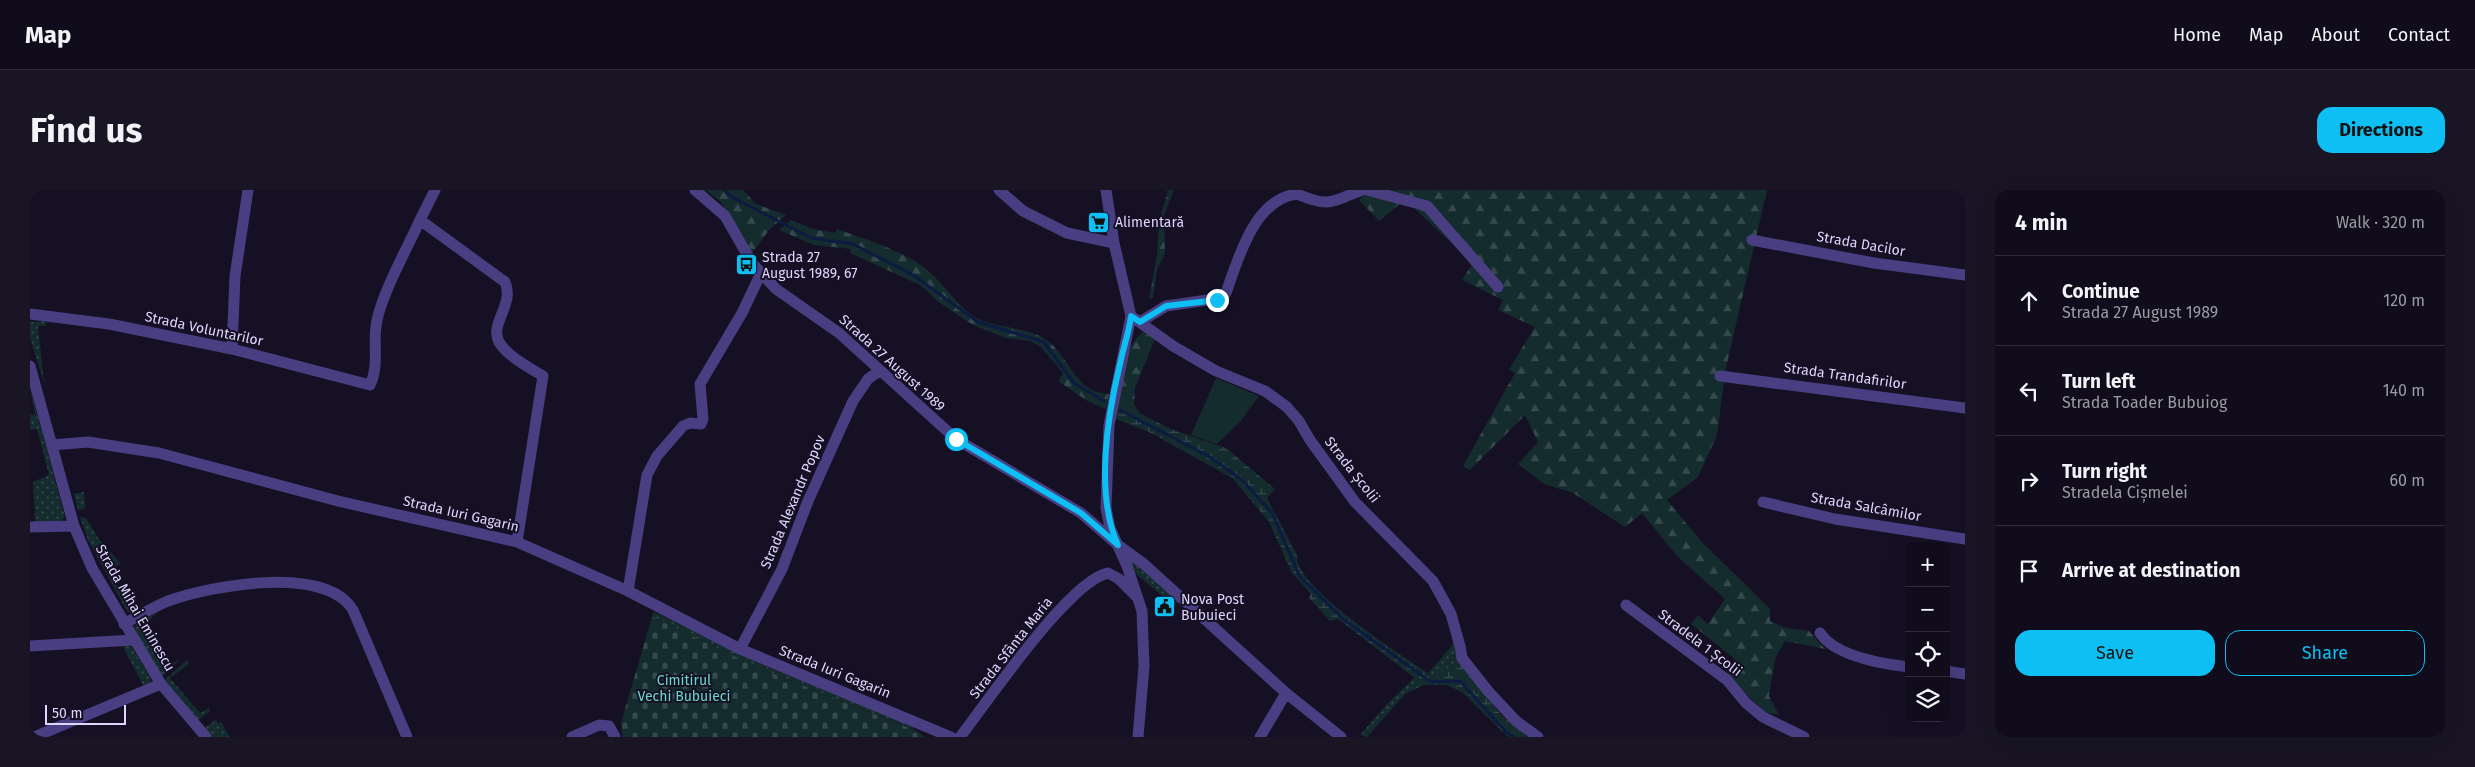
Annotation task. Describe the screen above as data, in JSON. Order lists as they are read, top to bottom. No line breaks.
{"streets":{"street":["Strada Dacilor","Strada Voluntarilor","Strada 27 August 1989","Strada Trandafirilor","Strada Școlii","Strada Alexandr Popov","Strada Salcâmilor","Strada Iuri Gagarin","Strada Mihai Eminescu","Stradela 1 Școlii","Strada Sfânta Maria"]},"crossings":[["Strada 27 August 1989","Strada Alexandr Popov"],["Strada Alexandr Popov","Strada Iuri Gagarin"],["Strada Iuri Gagarin","Strada Mihai Eminescu"]],"parks":["Cimitirul Vechi Bubuieci"],"places":{"supermarket":["Alimentară"],"bus stop":["Strada 27 August 1989, 67"],"public building":["Nova Post Bubuieci"]},"scale_bar":"50 m","page":{"header":"Map","nav":["Home","Map","About","Contact"],"buttons":["Directions",["Save","Share"]],"title":"Find us","heading":["4 min","Walk · 320 m"],"list":[["Continue","Strada 27 August 1989","120 m"],["Turn left","Strada Toader Bubuiog","140 m"],["Turn right","Stradela Cișmelei","60 m"],"Arrive at destination"],"map_buttons":["+","−"],"scale":"50 m"}}
